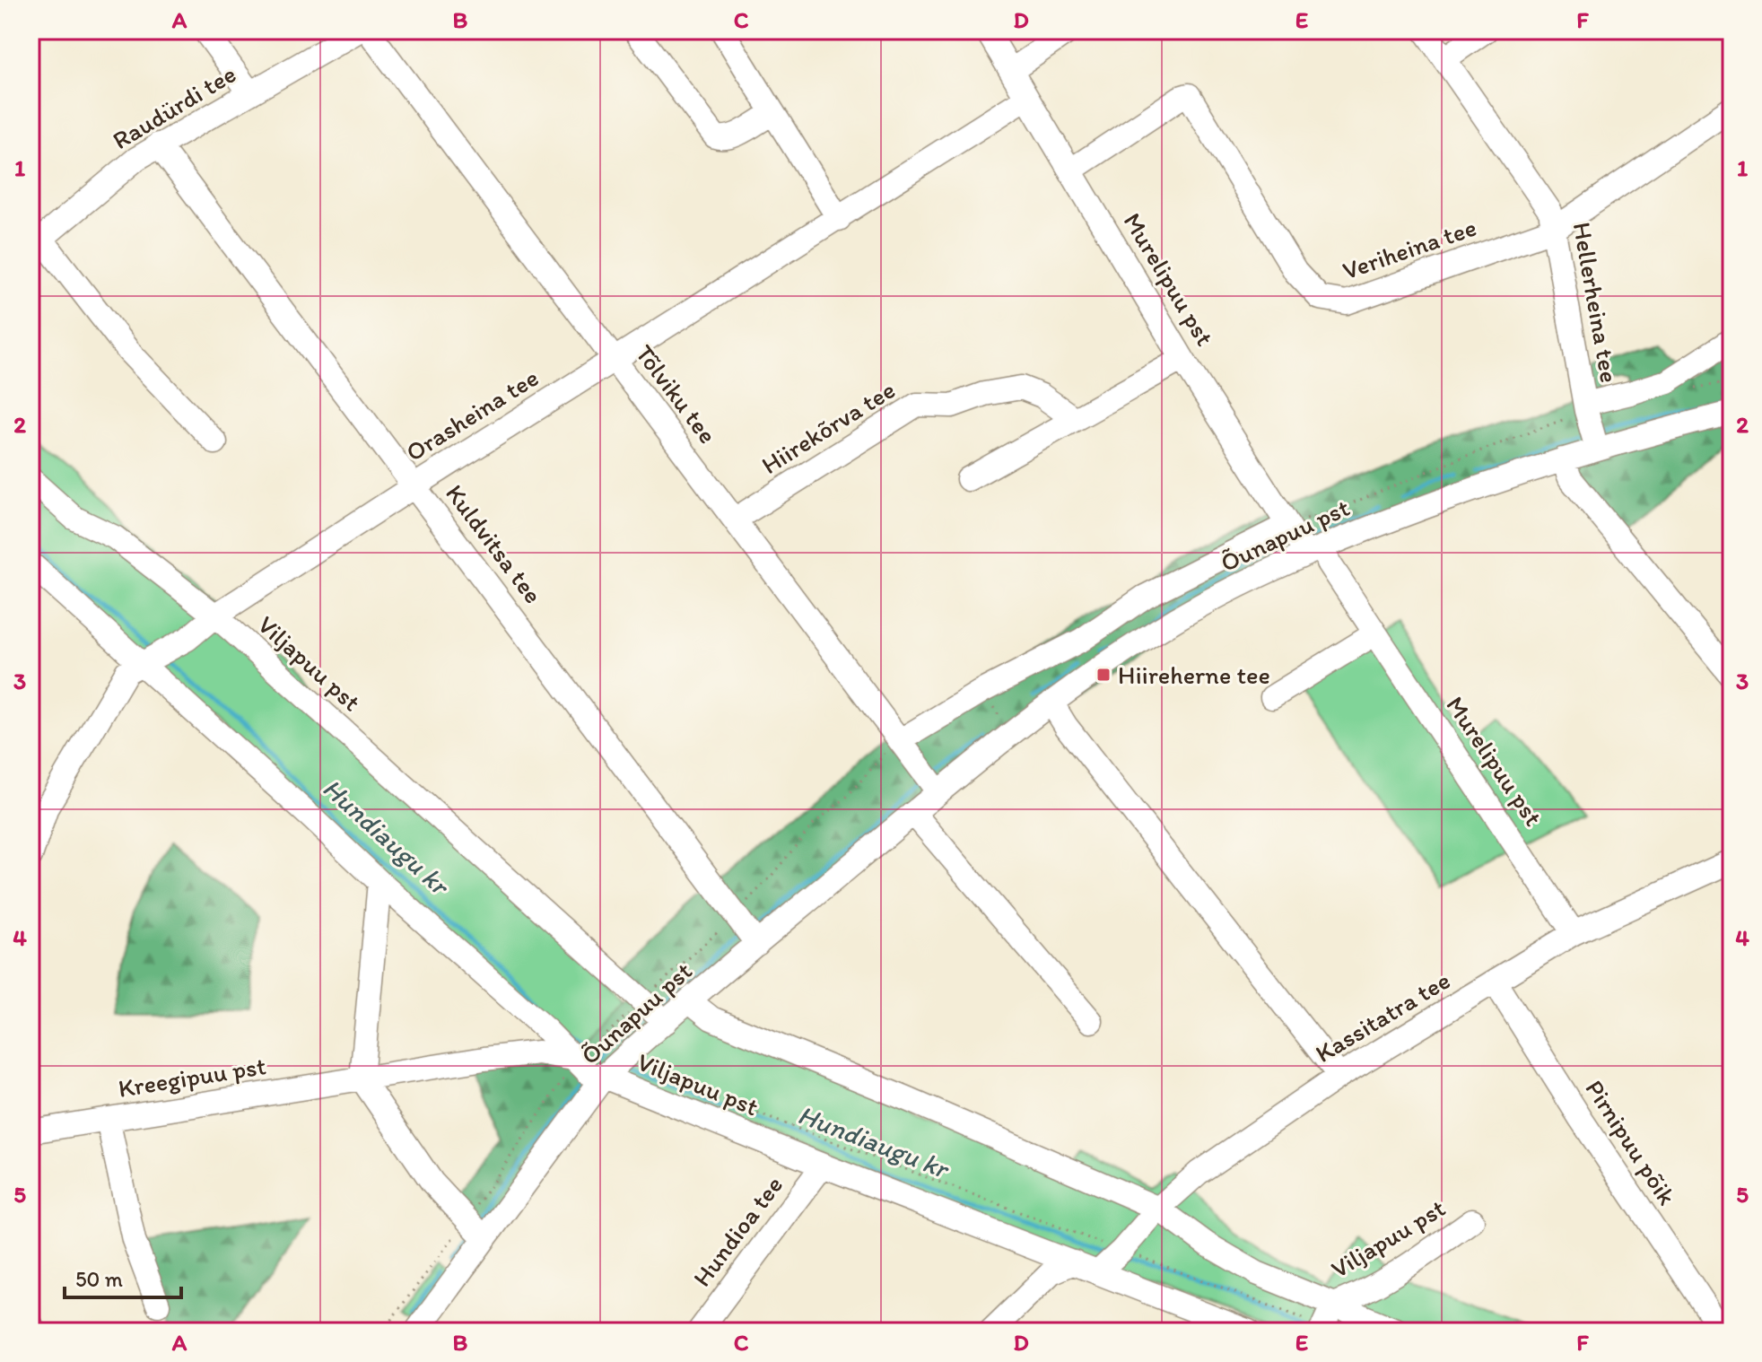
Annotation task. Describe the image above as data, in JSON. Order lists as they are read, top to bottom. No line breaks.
{"streets":{"street":["Raudürdi tee","Veriheina tee","Murelipuu pst","Hellerheina tee","Tõlviku tee","Orasheina tee","Hiirekõrva tee","Õunapuu pst","Kuldvitsa tee","Viljapuu pst","Kassitatra tee","Kreegipuu pst","Pirnipuu põik","Hundioa tee"]},"crossings":[["Raudürdi tee","Kuldvitsa tee"],["Veriheina tee","Murelipuu pst"],["Veriheina tee","Hellerheina tee"],["Murelipuu pst","Orasheina tee"],["Murelipuu pst","Õunapuu pst"],["Murelipuu pst","Kassitatra tee"],["Hellerheina tee","Õunapuu pst"],["Tõlviku tee","Orasheina tee"],["Tõlviku tee","Hiirekõrva tee"],["Tõlviku tee","Õunapuu pst"],["Orasheina tee","Kuldvitsa tee"],["Orasheina tee","Viljapuu pst"],["Õunapuu pst","Kuldvitsa tee"],["Õunapuu pst","Viljapuu pst"],["Viljapuu pst","Kassitatra tee"],["Viljapuu pst","Kreegipuu pst"],["Viljapuu pst","Hundioa tee"],["Kassitatra tee","Pirnipuu põik"]],"water":["Hundiaugu kr"],"places":{"transit":["Hiireherne tee"]},"scale_bar":"50 m","grid":{"columns":["A","B","C","D","E","F"],"rows":["1","2","3","4","5"]}}
